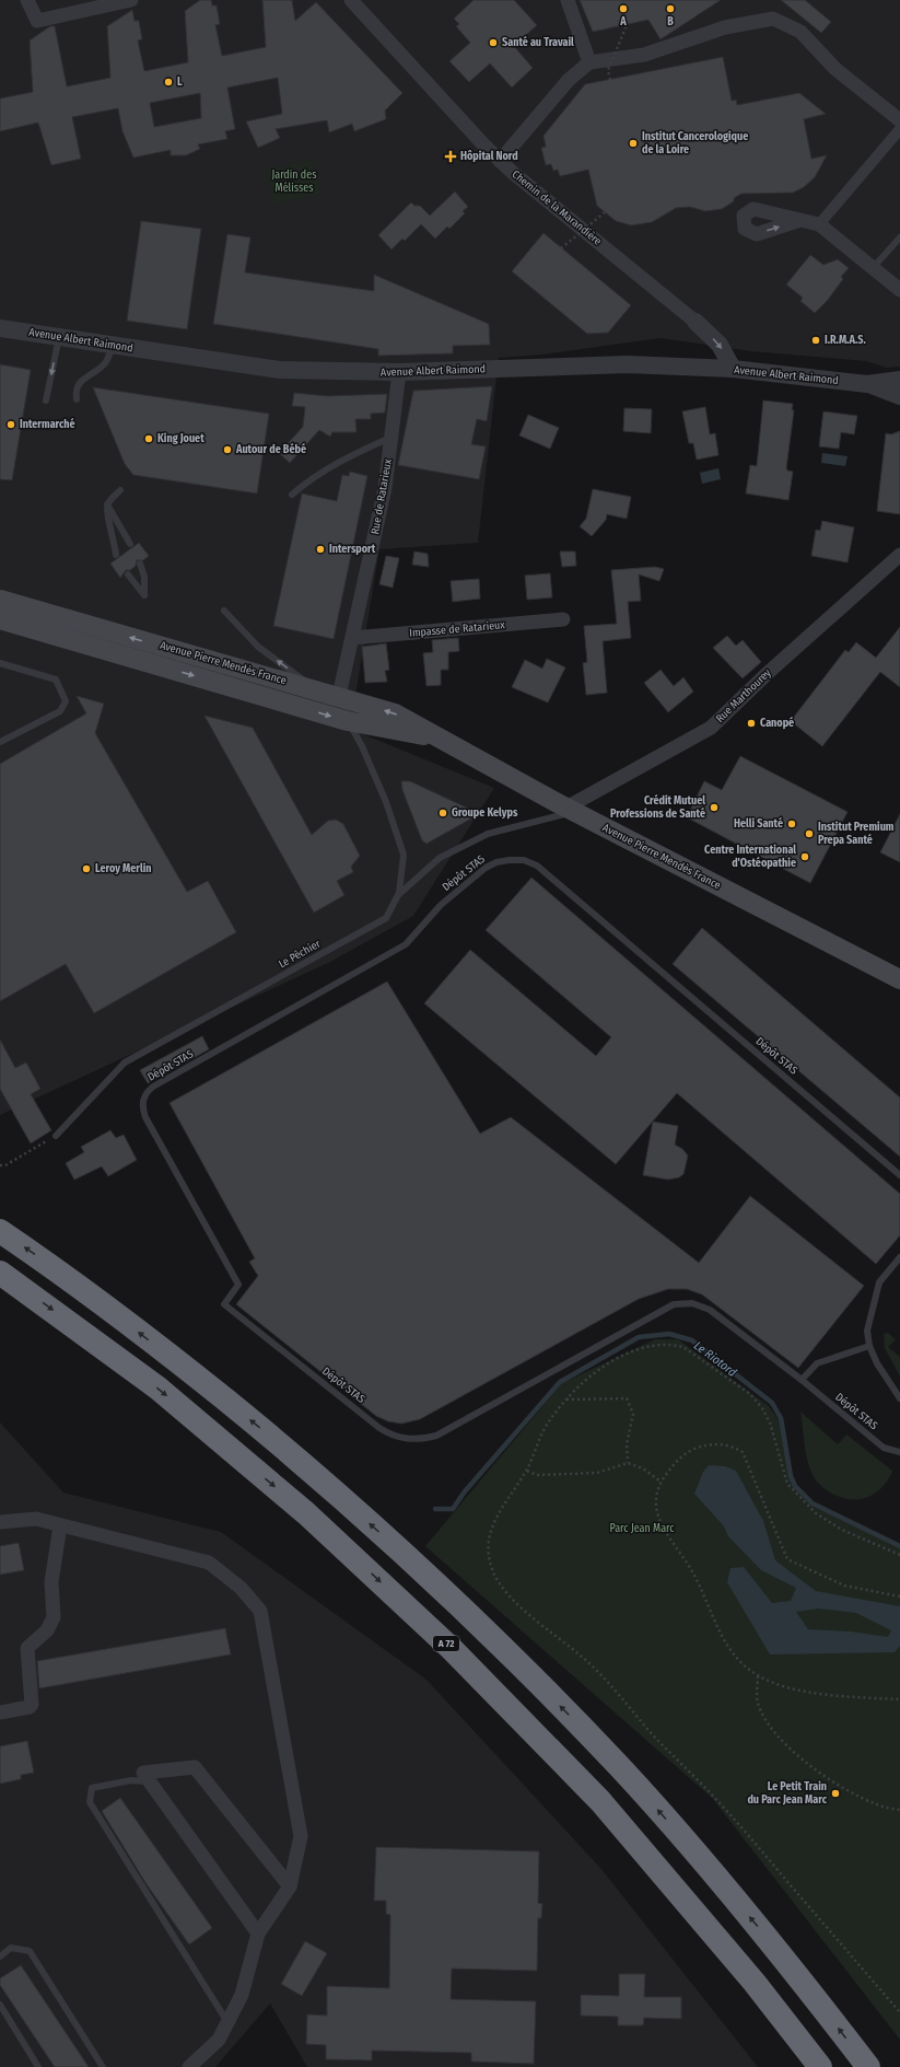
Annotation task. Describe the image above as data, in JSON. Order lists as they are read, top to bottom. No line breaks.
{"streets":{"highway":["A 72"],"main road":["Avenue Pierre Mendès France"],"street":["Chemin de la Marandière","Avenue Albert Raimond","Rue de Ratarieux","Impasse de Ratarieux","Rue Marthourey"],"lane":["Dépôt STAS","Le Pêchier"]},"crossings":[["Chemin de la Marandière","Avenue Albert Raimond"],["Avenue Albert Raimond","Rue de Ratarieux"],["Rue de Ratarieux","Impasse de Ratarieux"],["Rue de Ratarieux","Avenue Pierre Mendès France"],["Avenue Pierre Mendès France","Rue Marthourey"],["Avenue Pierre Mendès France","Le Pêchier"]],"water":["Le Riotord"],"parks":["Jardin des Mélisses","Parc Jean Marc"],"places":{"other":["A","B","Santé au Travail","L","Institut Cancerologique de la Loire","I.R.M.A.S.","Intermarché","King Jouet","Autour de Bébé","Intersport","Canopé","Crédit Mutuel Professions de Santé","Groupe Kelyps","Helli Santé","Institut Premium Prepa Santé","Centre International d'Ostéopathie","Leroy Merlin","Le Petit Train du Parc Jean Marc"],"health":["Hôpital Nord"]}}
